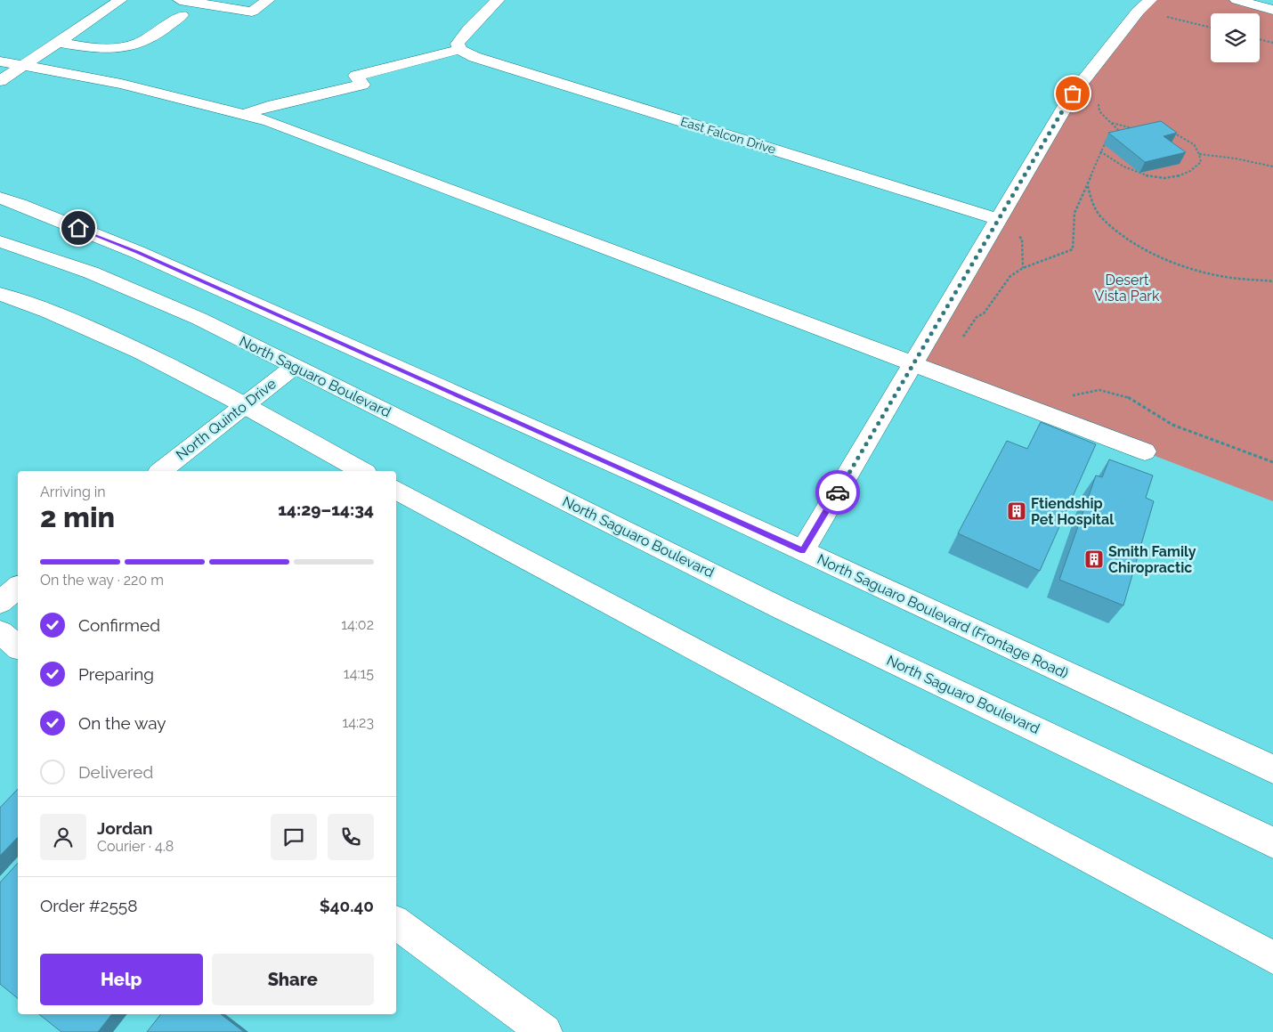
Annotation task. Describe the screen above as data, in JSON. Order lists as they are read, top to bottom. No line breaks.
{"streets":{"street":["East Falcon Drive","North Saguaro Boulevard","North Quinto Drive","North Saguaro Boulevard (Frontage Road)"]},"crossings":[["North Saguaro Boulevard","North Quinto Drive"]],"parks":["Desert Vista Park"],"places":{"building":["Ftiendship Pet Hospital","Smith Family Chiropractic"]},"page":{"heading":["2 min","Arriving in","14:29–14:34"],"panel":["Jordan","Courier · 4.8","Order #2558","$40.40"],"bar":"On the way · 220 m","list":[["Confirmed","14:02"],["Preparing","14:15"],["On the way","14:23"],"Delivered"],"buttons":["Help","Share"]}}
